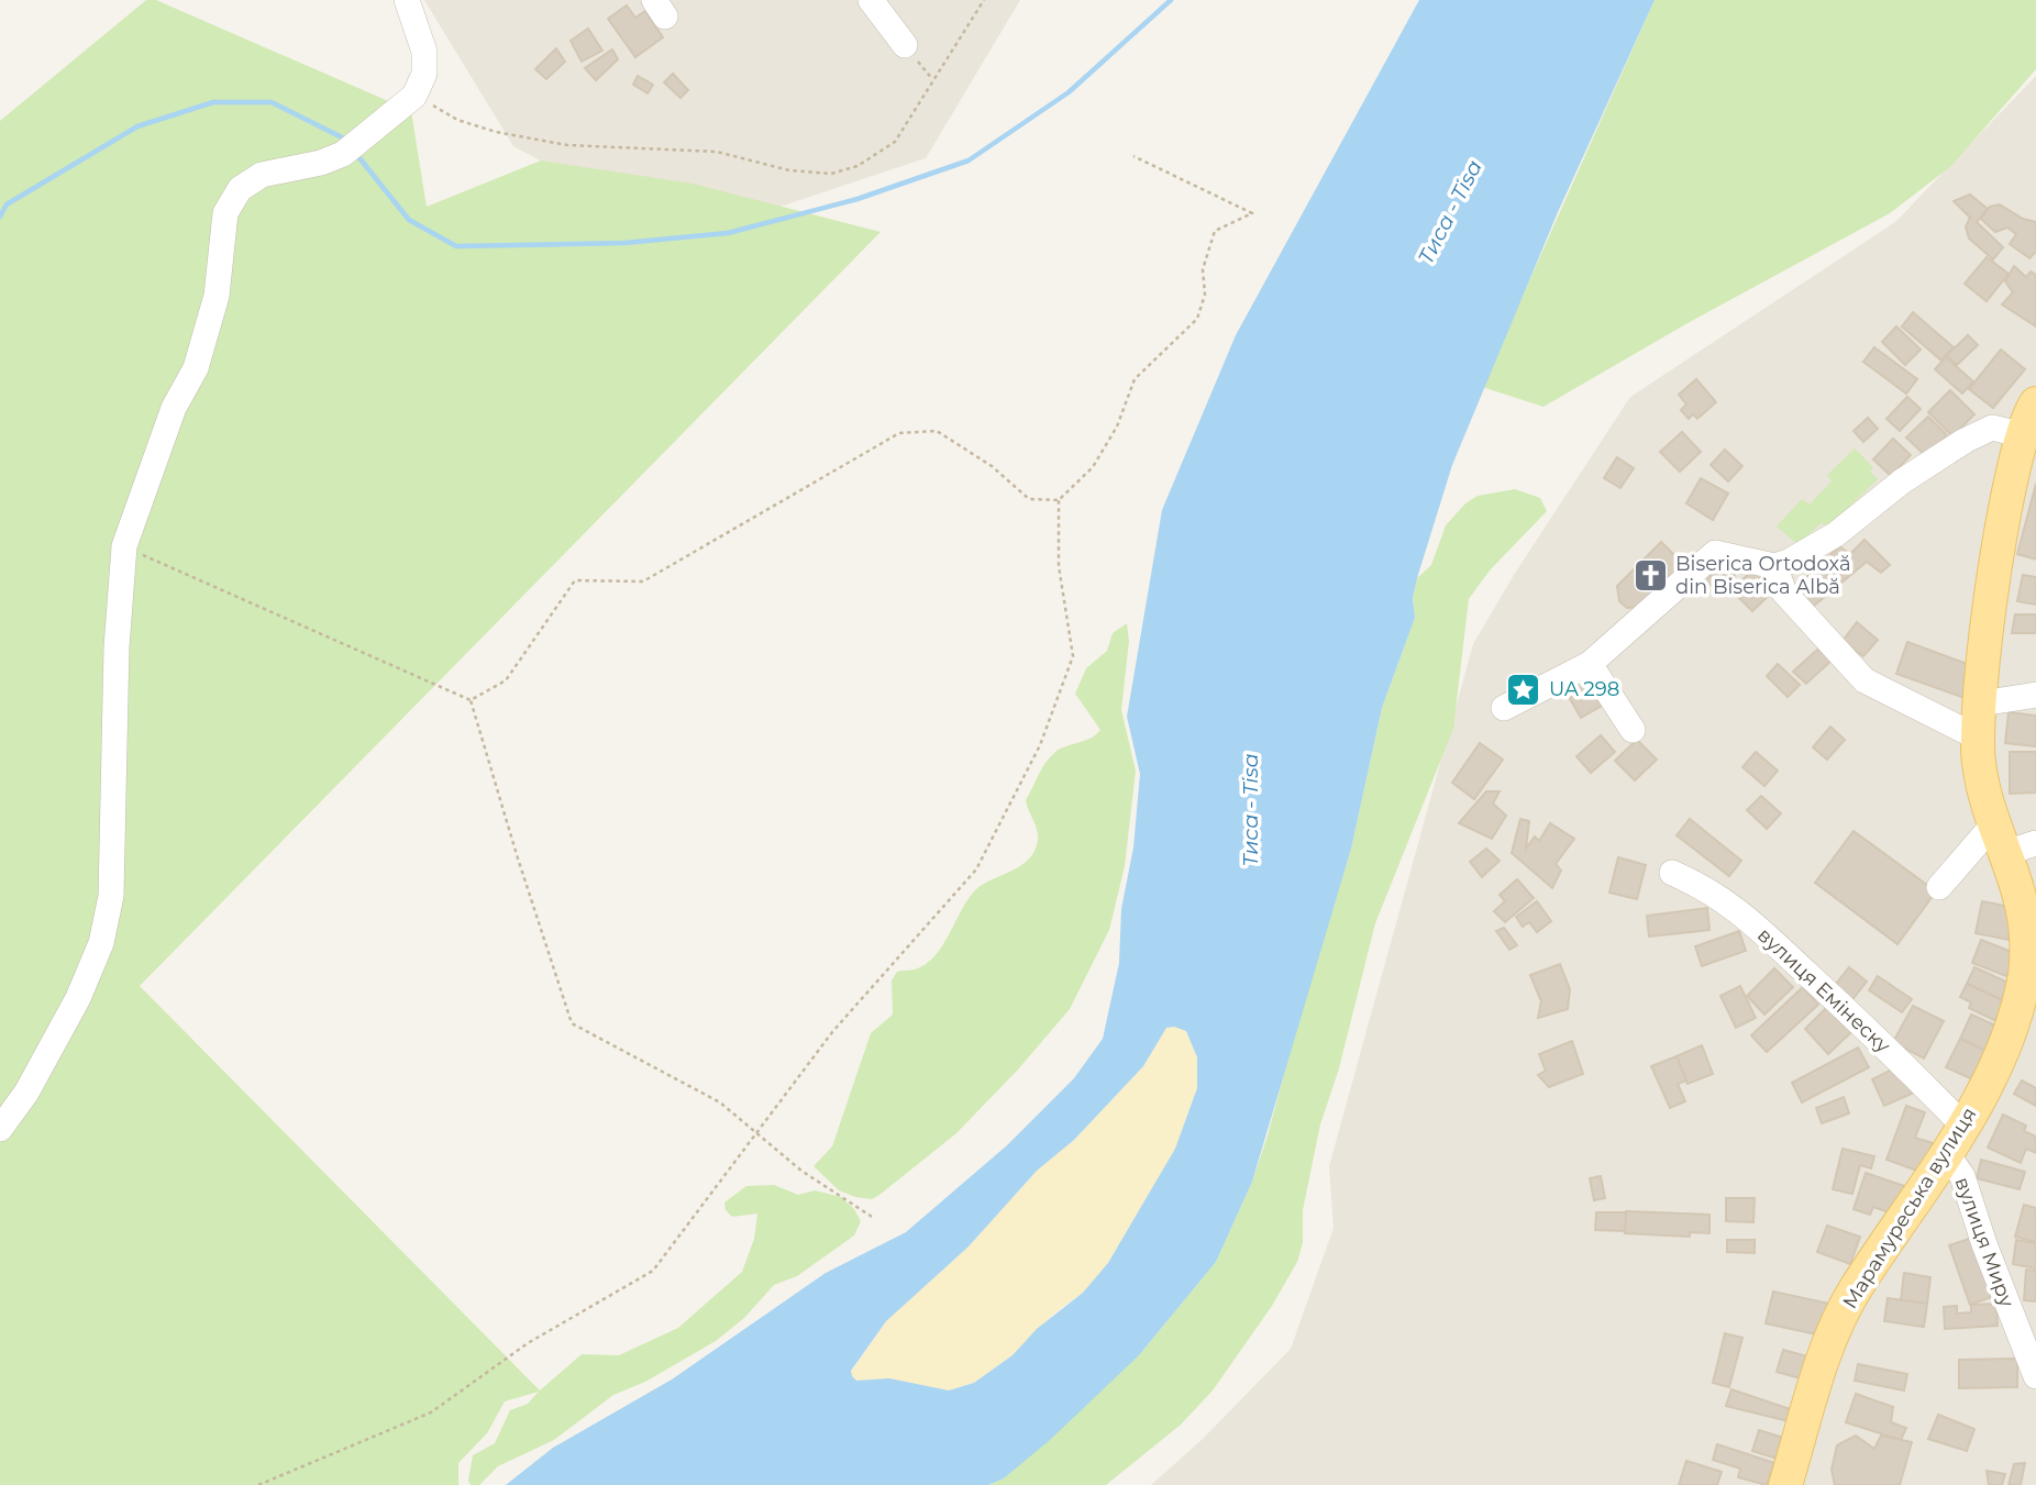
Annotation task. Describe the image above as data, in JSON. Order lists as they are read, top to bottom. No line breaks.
{"streets":{"main road":["Марамуреська вулиця"],"street":["вулиця Емінеску","вулиця Миру"]},"crossings":[["вулиця Емінеску","Марамуреська вулиця"],["Марамуреська вулиця","вулиця Миру"]],"water":["Тиса - Tisa"],"places":{"church":["Biserica Ortodoxă din Biserica Albă"],"place":["UA 298"]}}
